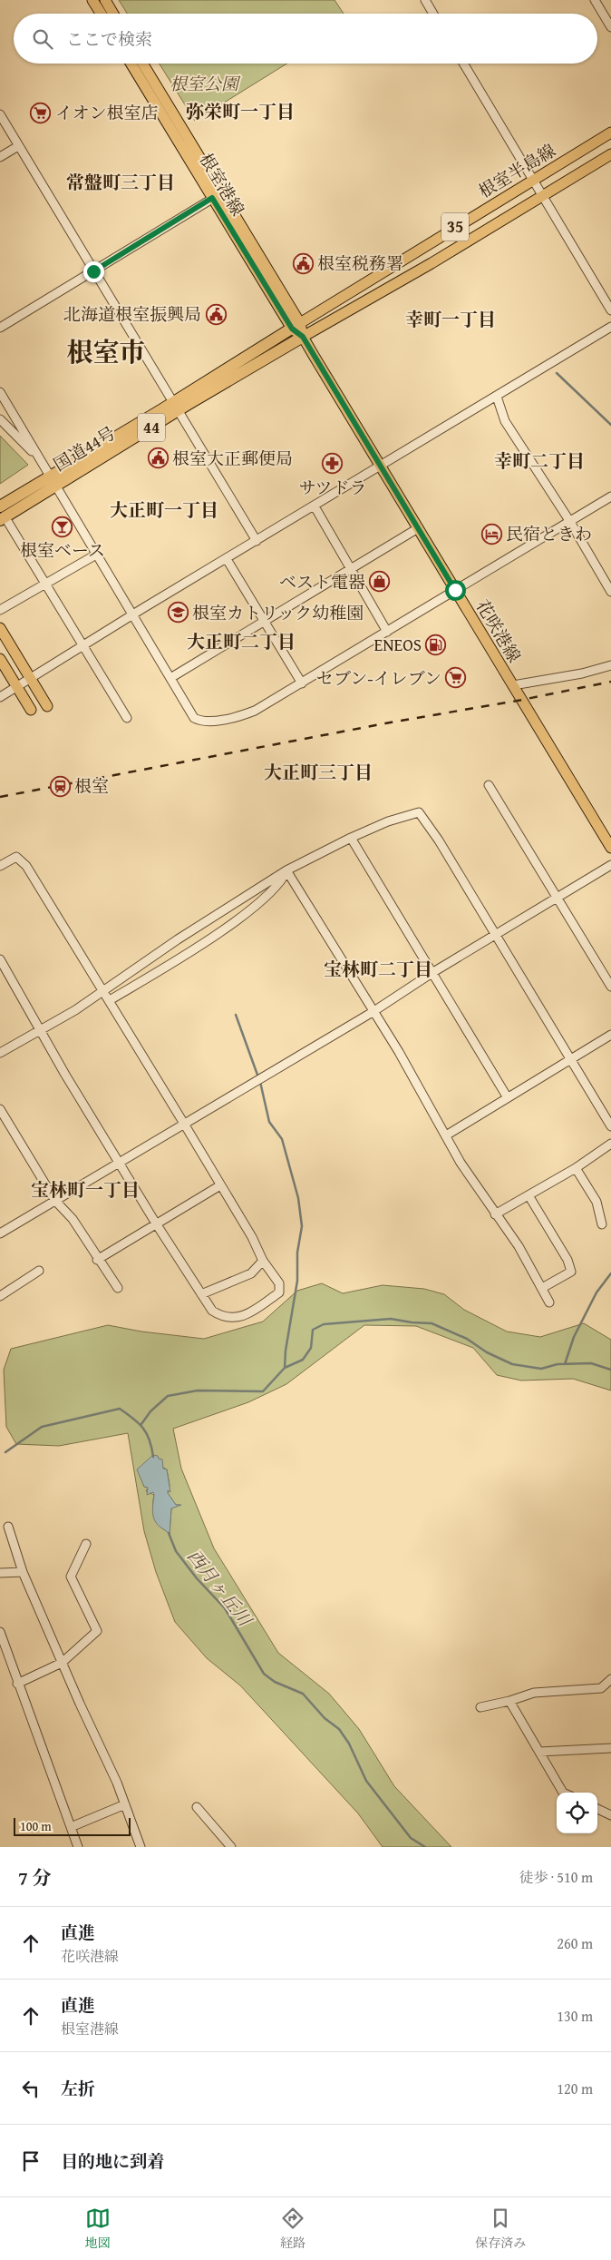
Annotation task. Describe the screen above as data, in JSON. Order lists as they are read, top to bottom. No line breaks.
{"streets":{"highway":["44","国道44号"],"main road":["根室半島線","根室港線","35","花咲港線"]},"crossings":[["根室半島線","根室港線"],["根室半島線","国道44号"],["根室半島線","花咲港線"],["根室港線","国道44号"],["根室港線","花咲港線"],["国道44号","花咲港線"]],"districts":["弥栄町一丁目","常盤町三丁目","幸町一丁目","根室市","幸町二丁目","大正町一丁目","大正町二丁目","大正町三丁目","宝林町二丁目","宝林町一丁目"],"water":["西月ヶ丘川"],"parks":["根室公園"],"places":{"supermarket":["イオン根室店","セブン-イレブン"],"public building":["根室税務署","北海道根室振興局","根室大正郵便局"],"pharmacy":["サツドラ"],"bar":["根室ベース"],"hotel":["民宿ときわ"],"shop":["ベスト電器"],"school or university":["根室カトリック幼稚園"],"fuel station":["ENEOS"],"station":["根室"]},"scale_bar":"100 m","page":{"search":"ここで検索","scale":"100 m","heading":["7 分","徒歩 · 510 m"],"list":[["直進","花咲港線","260 m"],["直進","根室港線","130 m"],["左折","120 m"],"目的地に到着"],"nav":["地図","経路","保存済み"]}}
